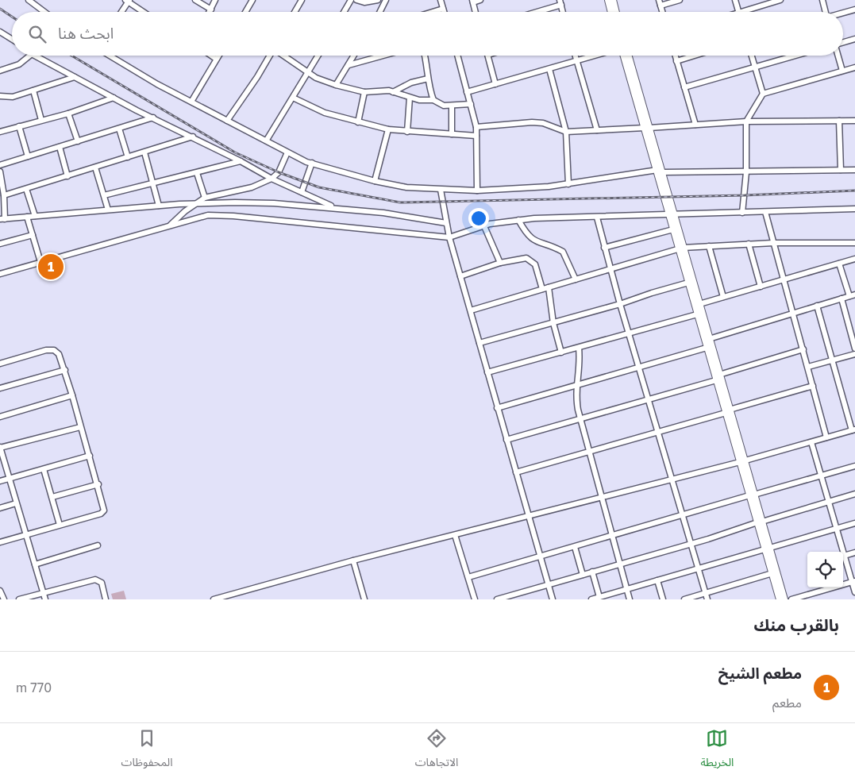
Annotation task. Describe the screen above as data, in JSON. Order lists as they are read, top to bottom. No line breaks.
{"page":{"search":"ابحث هنا","pins":"1","heading":"بالقرب منك","list":[{"mark":"1","name":"مطعم الشيخ","note":"مطعم","value":"770 m"}],"nav":["الخريطة","الاتجاهات","المحفوظات"]}}
